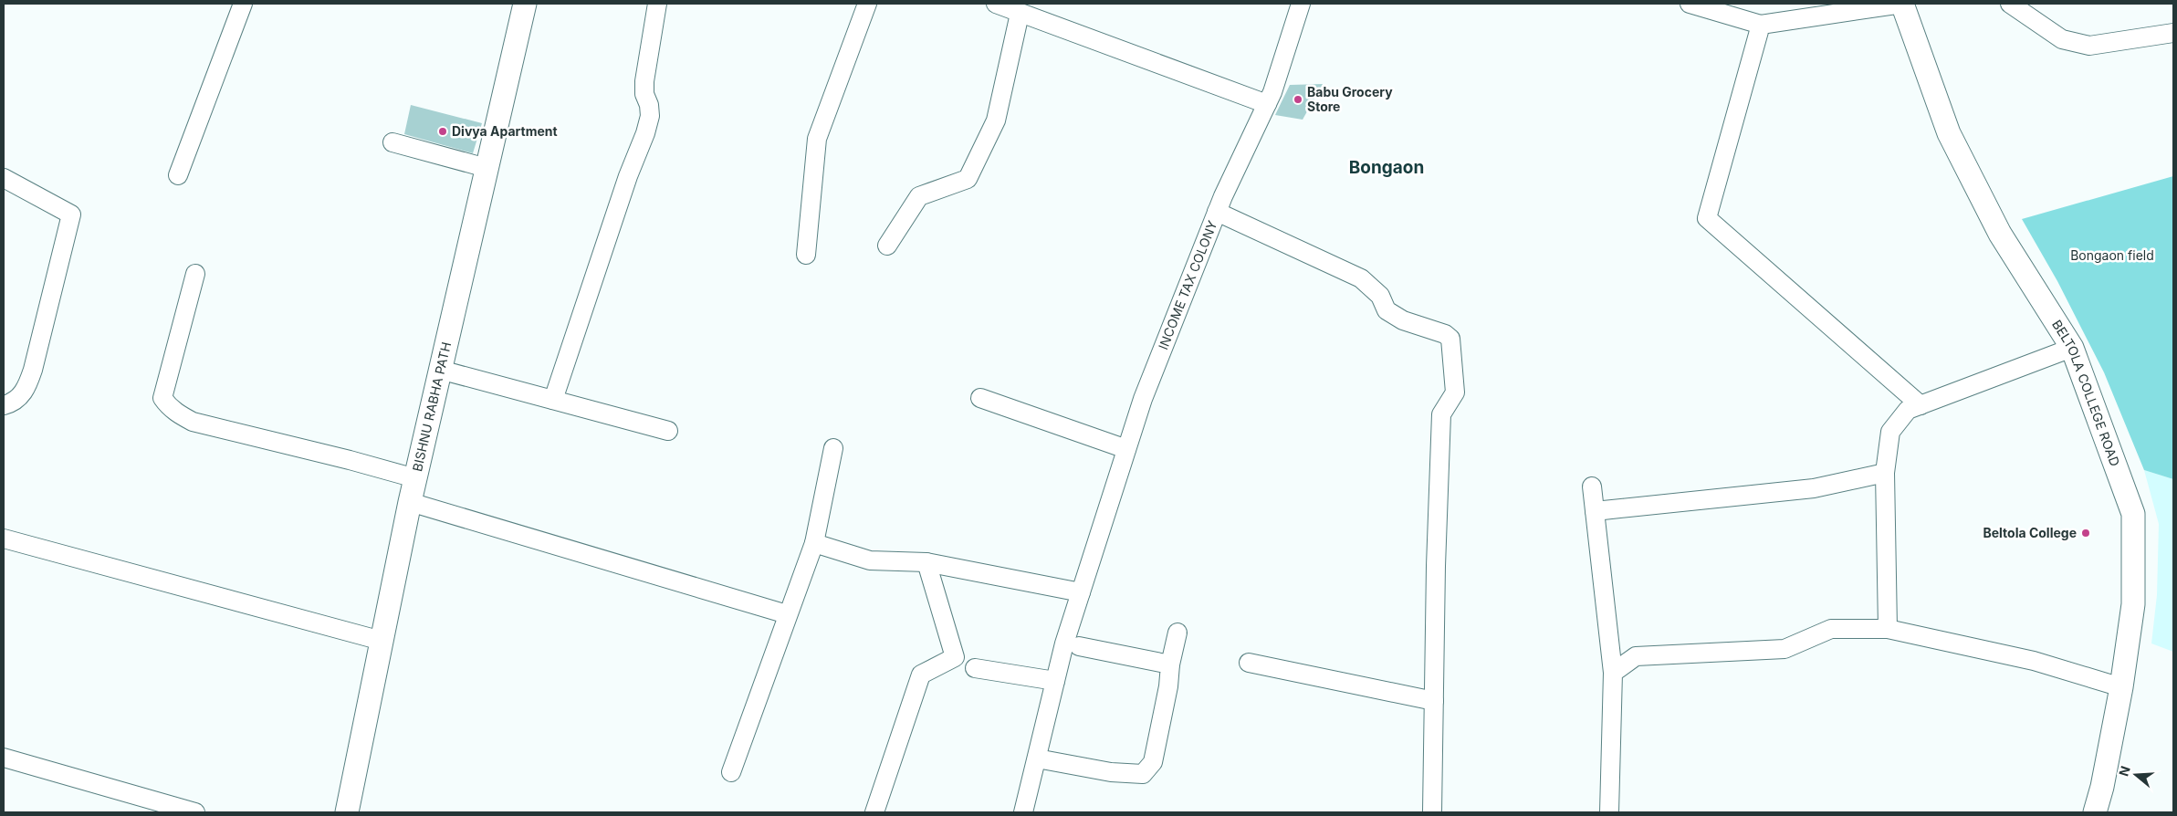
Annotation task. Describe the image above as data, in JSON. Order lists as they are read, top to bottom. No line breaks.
{"streets":{"street":["INCOME TAX COLONY","BELTOLA COLLEGE ROAD","BISHNU RABHA PATH"]},"districts":["Bongaon"],"parks":["Bongaon field"],"places":["Babu Grocery Store","Divya Apartment","Beltola College"],"north":"left"}
